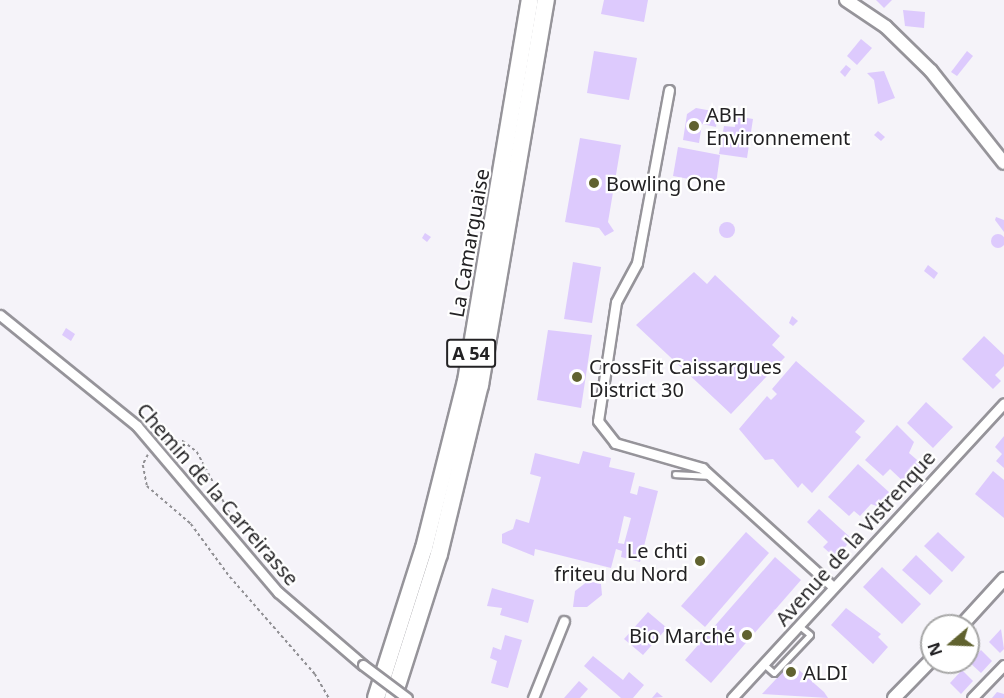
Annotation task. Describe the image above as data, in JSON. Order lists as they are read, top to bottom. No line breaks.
{"streets":{"highway":["La Camarguaise","A 54"],"street":["Chemin de la Carreirasse","Avenue de la Vistrenque"]},"places":["ABH Environnement","Bowling One","CrossFit Caissargues District 30","Le chti friteu du Nord","Bio Marché","ALDI"],"north":"left"}
